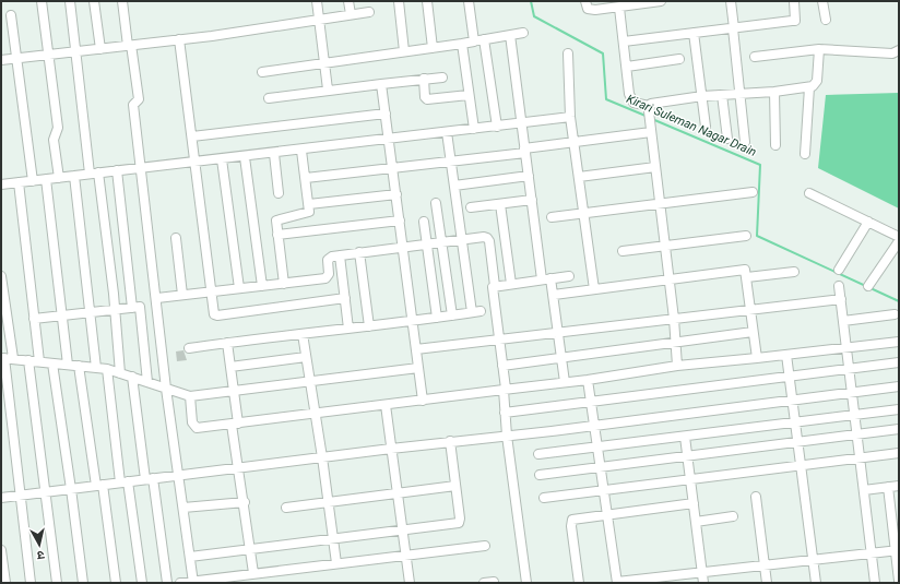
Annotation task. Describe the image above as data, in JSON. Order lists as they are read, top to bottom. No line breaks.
{"water":["Kirari Suleman Nagar Drain"],"north":"bottom"}
